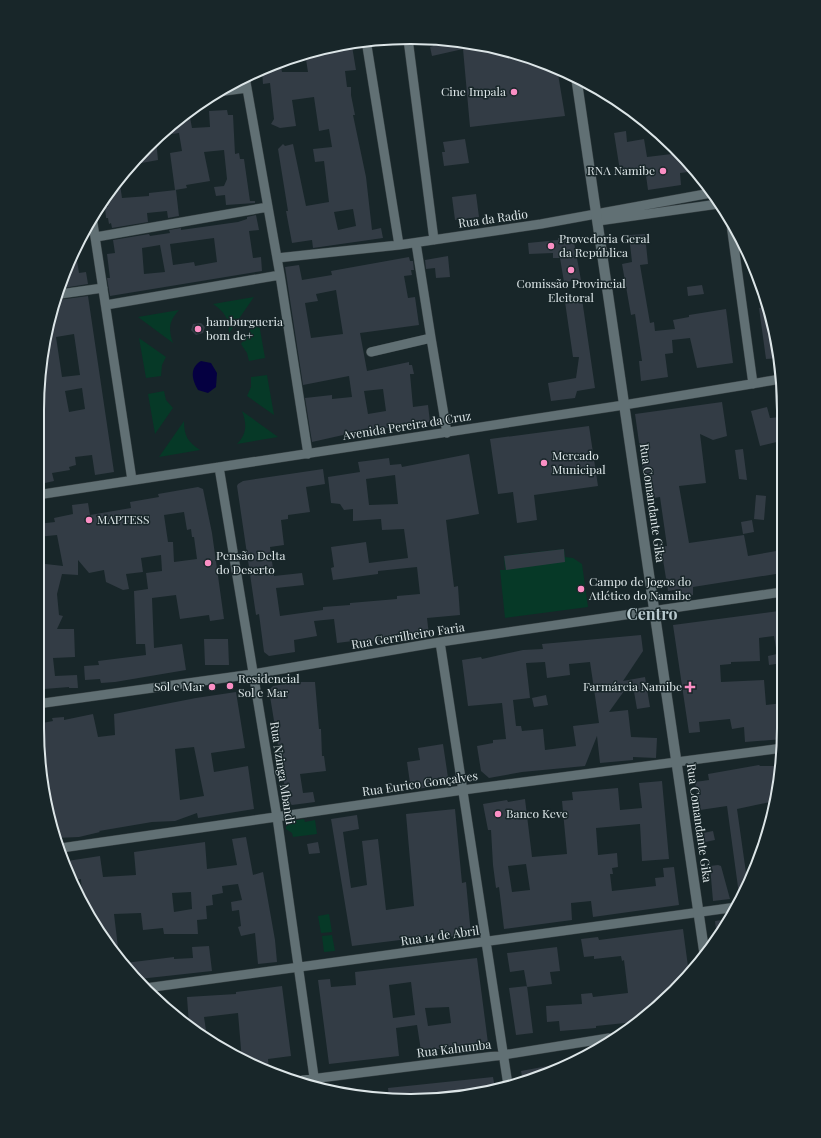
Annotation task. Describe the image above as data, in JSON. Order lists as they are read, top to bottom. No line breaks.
{"streets":{"street":["Rua da Radio","Avenida Pereira da Cruz","Rua Comandante Gika","Rua Gerrilheiro Faria","Rua Nzinga Mbandi","Rua Eurico Gonçalves","Rua 14 de Abril","Rua Kahumba"]},"crossings":[["Rua da Radio","Rua Comandante Gika"],["Avenida Pereira da Cruz","Rua Comandante Gika"],["Avenida Pereira da Cruz","Rua Nzinga Mbandi"],["Rua Comandante Gika","Rua Gerrilheiro Faria"],["Rua Comandante Gika","Rua Eurico Gonçalves"],["Rua Comandante Gika","Rua 14 de Abril"],["Rua Gerrilheiro Faria","Rua Nzinga Mbandi"],["Rua Nzinga Mbandi","Rua Eurico Gonçalves"],["Rua Nzinga Mbandi","Rua 14 de Abril"],["Rua Nzinga Mbandi","Rua Kahumba"]],"districts":["Centro"],"places":{"other":["Cine Impala","RNA Namibe","Provedoria Geral da República","Comissão Provincial Eleitoral","hamburgueria bom de+","Mercado Municipal","MAPTESS","Pensão Delta do Deserto","Campo de Jogos do Atlético do Namibe","Residencial Sol e Mar","Sol e Mar","Banco Keve"],"health":["Farmárcia Namibe"]}}
